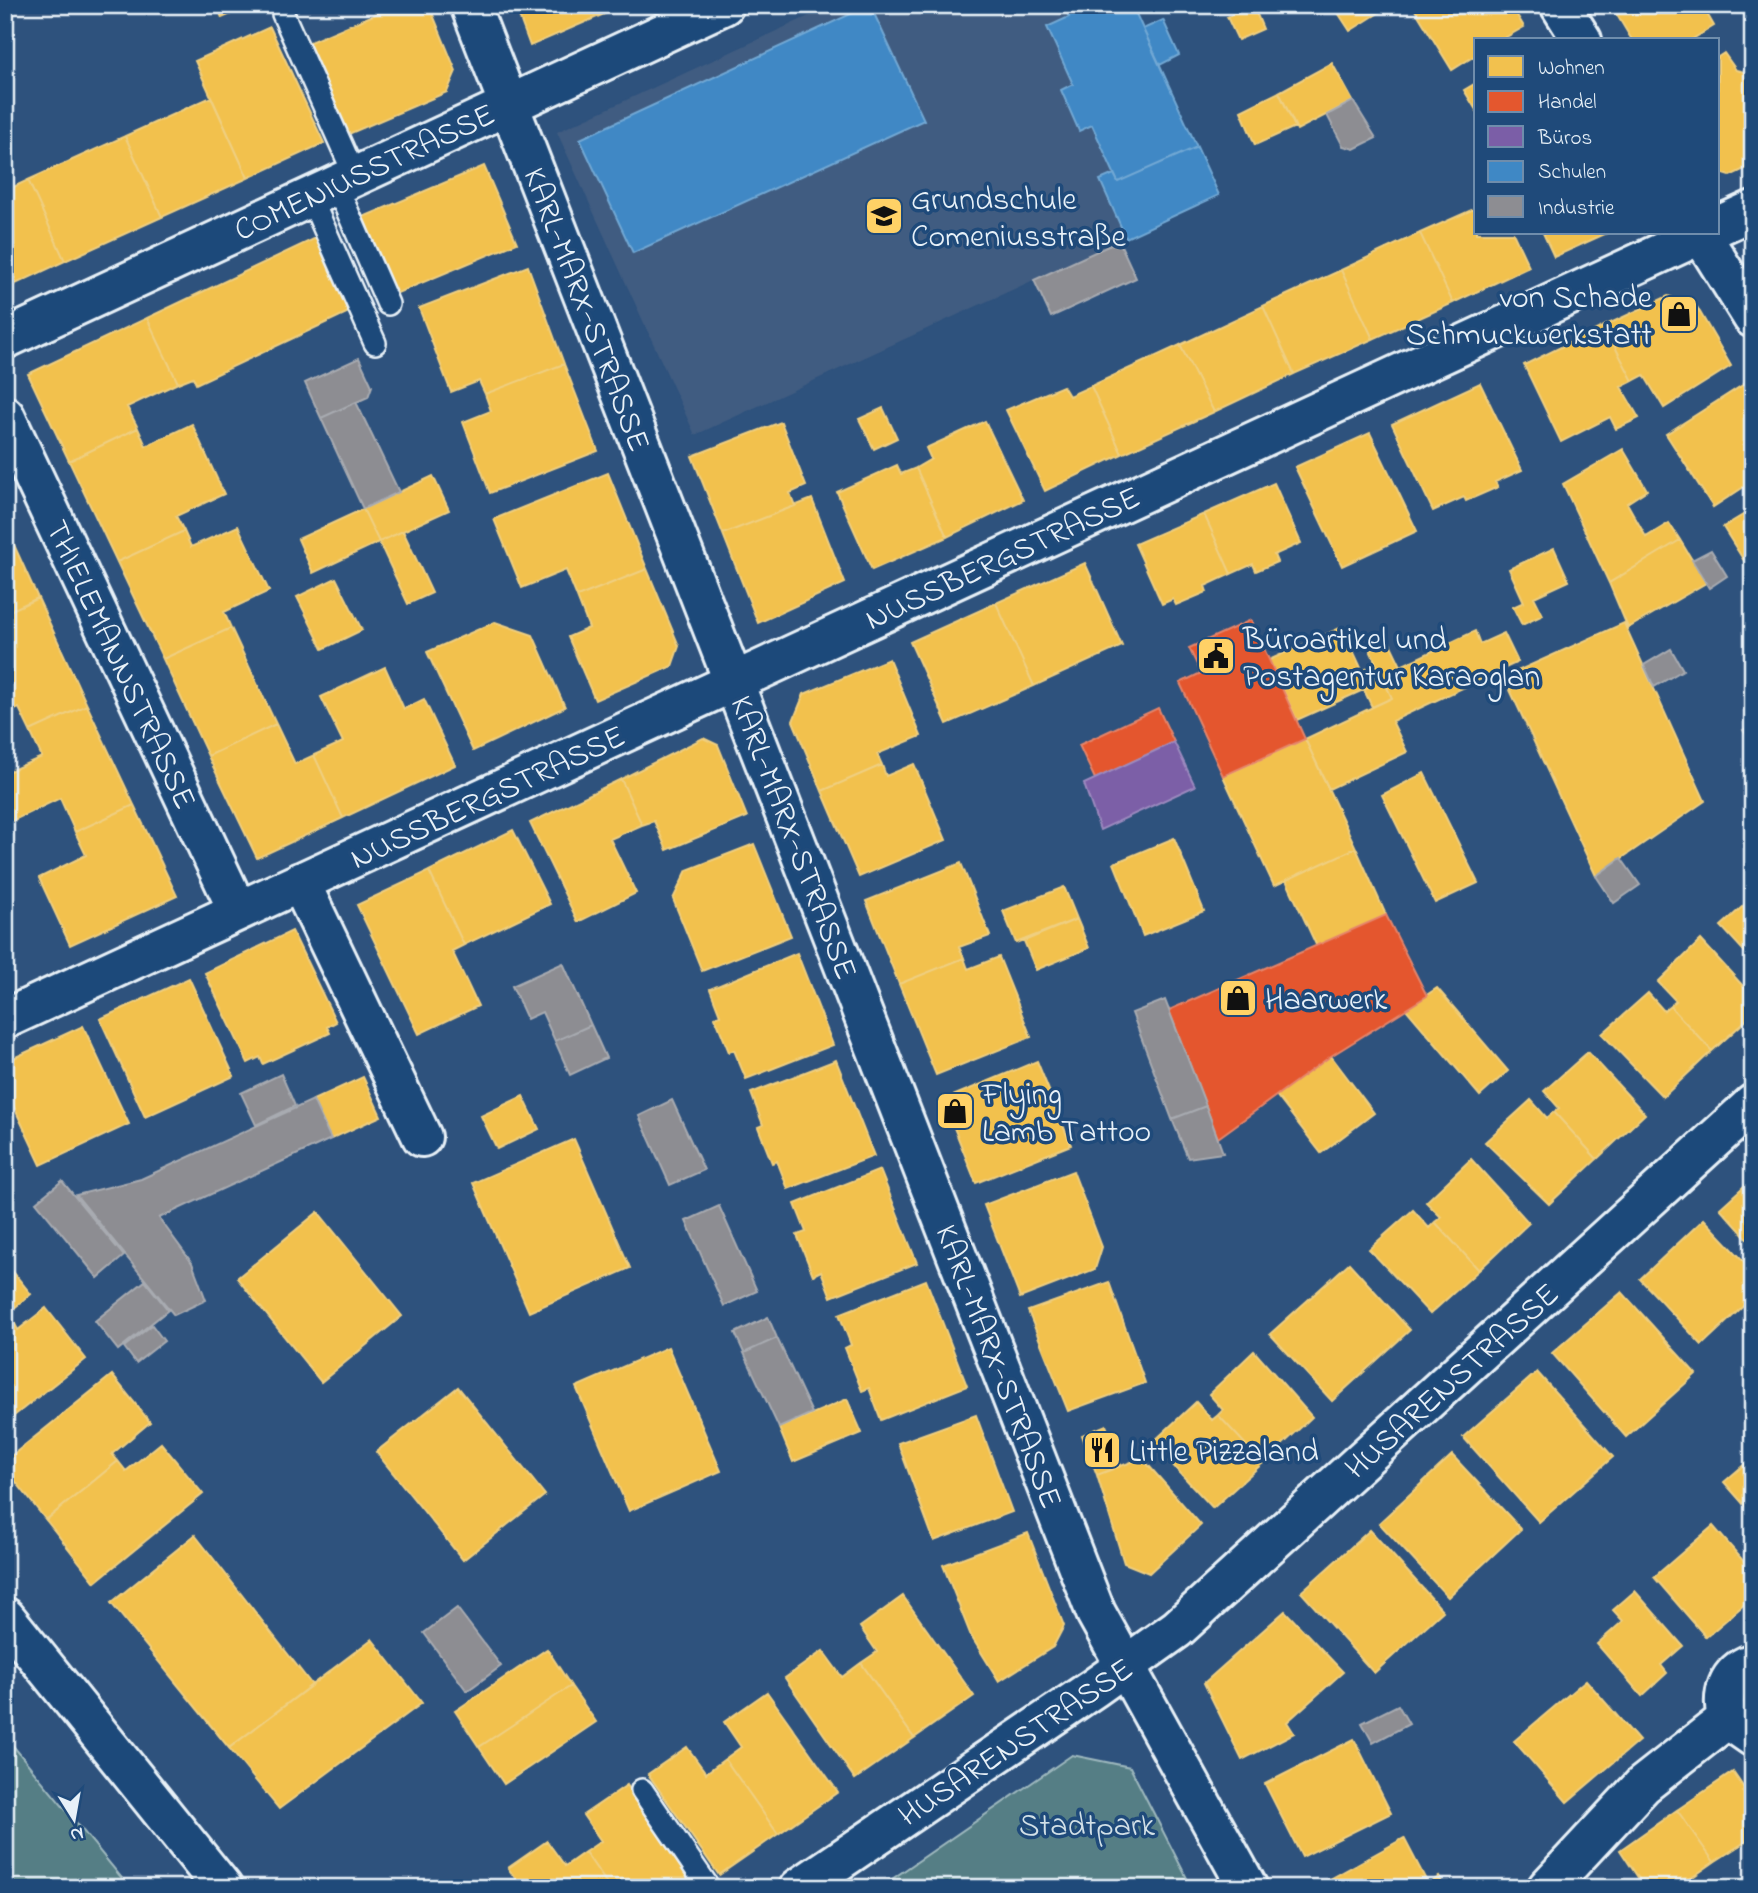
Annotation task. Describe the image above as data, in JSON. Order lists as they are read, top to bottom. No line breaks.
{"streets":{"street":["COMENIUSSTRASSE","KARL-MARX-STRASSE","NUSSBERGSTRASSE","THIELEMANNSTRASSE","HUSARENSTRASSE"]},"crossings":[["COMENIUSSTRASSE","KARL-MARX-STRASSE"],["KARL-MARX-STRASSE","NUSSBERGSTRASSE"],["KARL-MARX-STRASSE","HUSARENSTRASSE"],["NUSSBERGSTRASSE","THIELEMANNSTRASSE"]],"parks":["Stadtpark"],"places":{"school or university":["Grundschule Comeniusstraße"],"shop":["von Schade Schmuckwerkstatt","Haarwerk","Flying Lamb Tattoo"],"public building":["Büroartikel und Postagentur Karaoglan"],"restaurant":["Little Pizzaland"]},"legend":["Wohnen","Handel","Büros","Schulen","Industrie"],"north":"bottom"}
